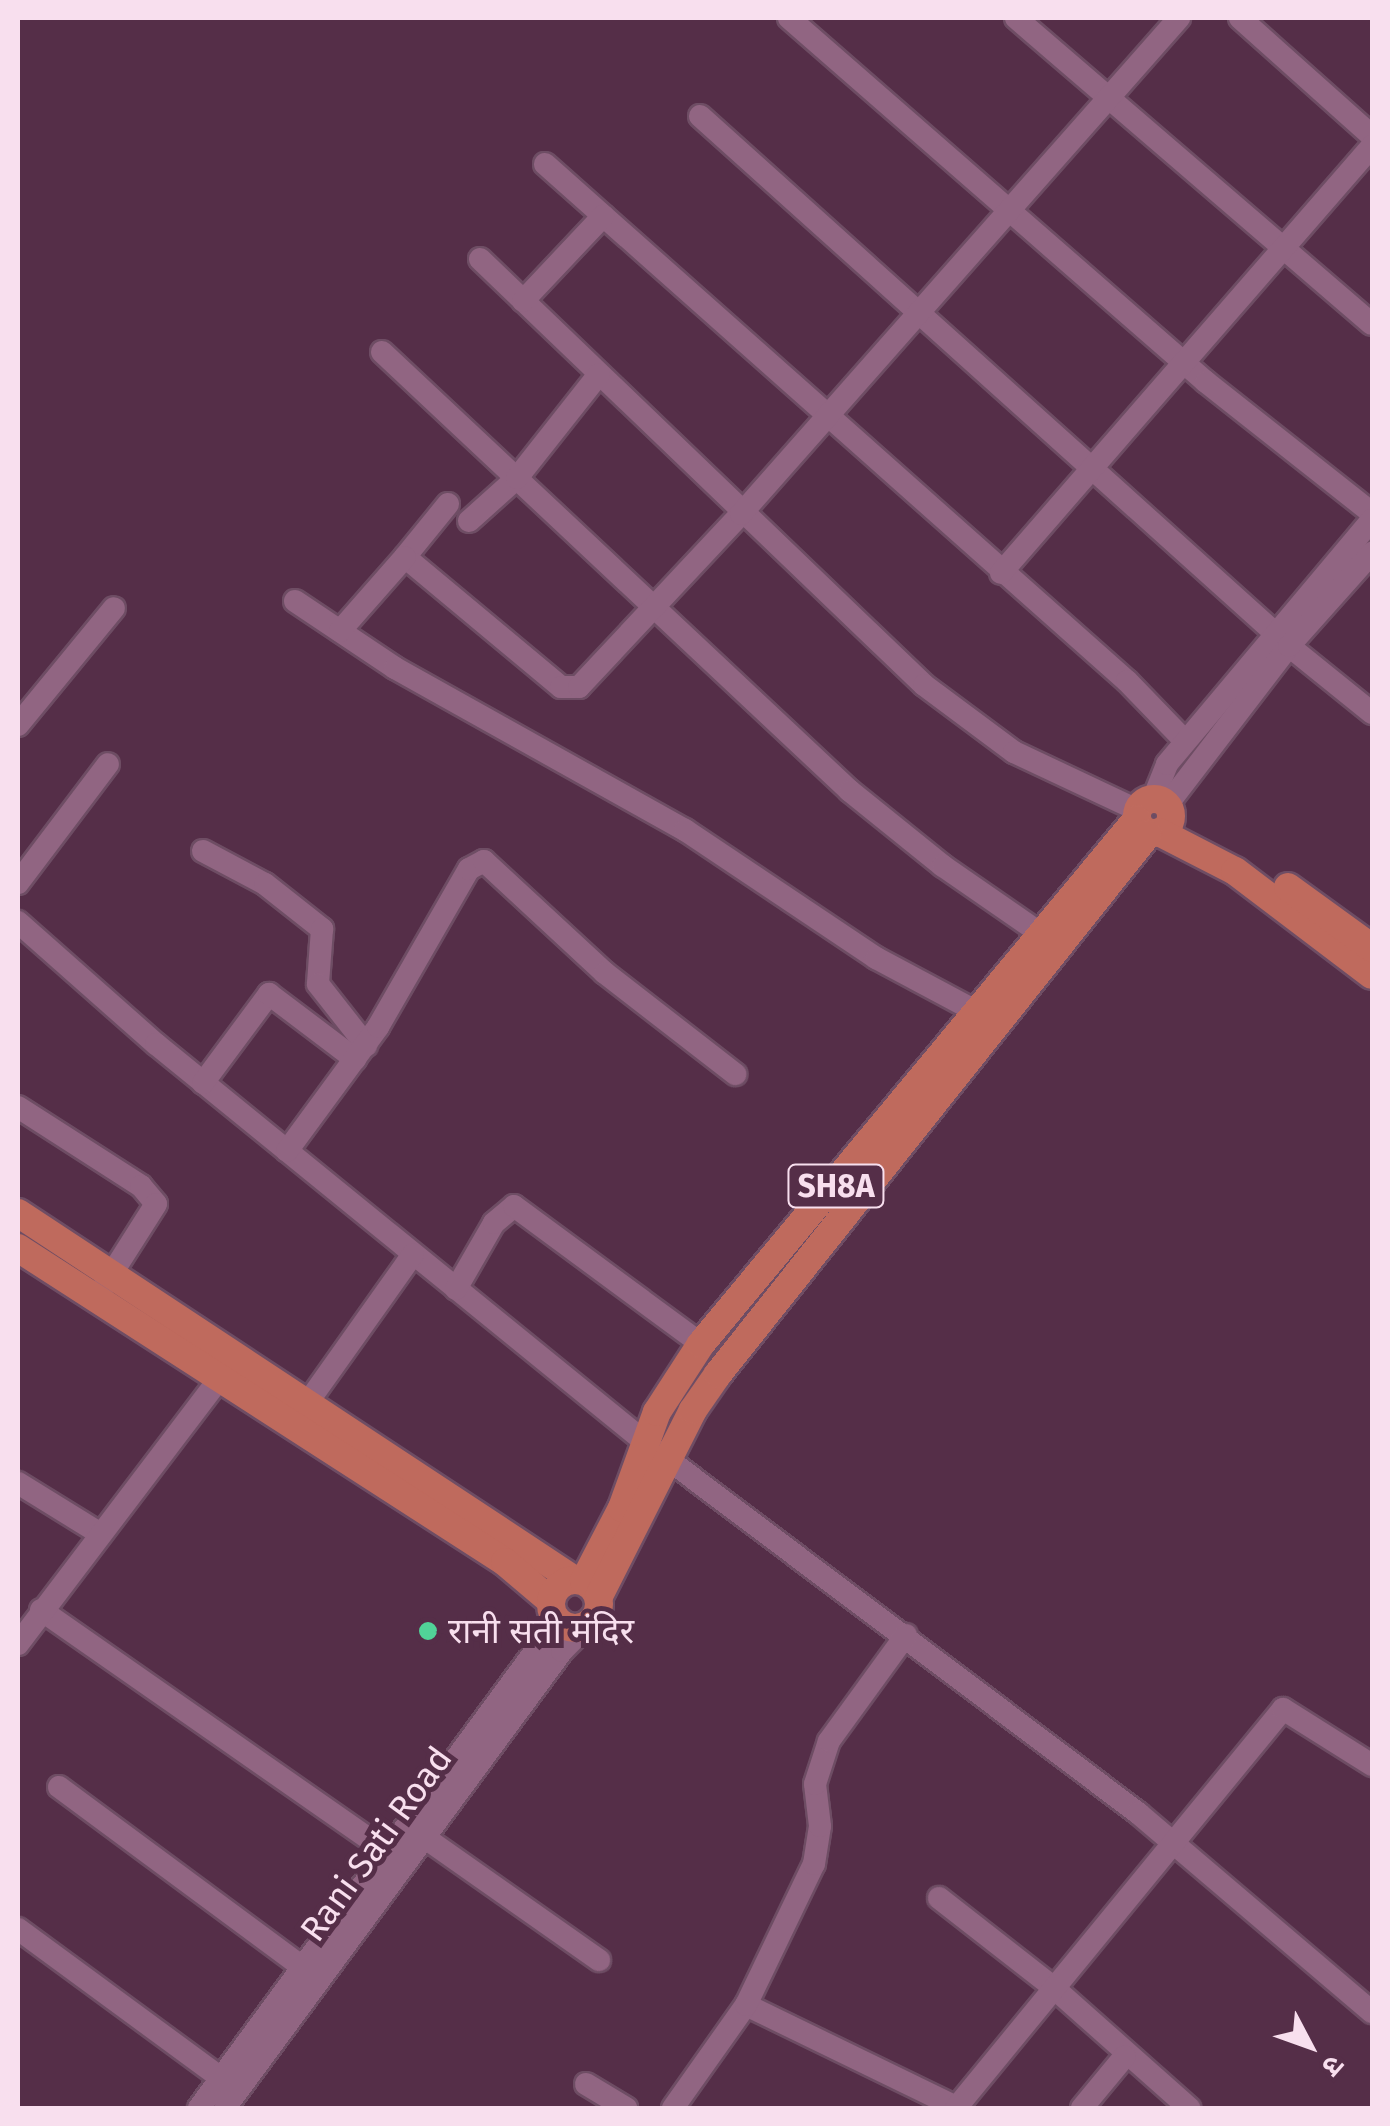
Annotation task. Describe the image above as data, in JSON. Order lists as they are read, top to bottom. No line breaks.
{"streets":{"main road":["SH8A"],"street":["Rani Sati Road"]},"crossings":[["SH8A","Rani Sati Road"]],"places":["रानी सती मंदिर"],"north":"bottom right"}
